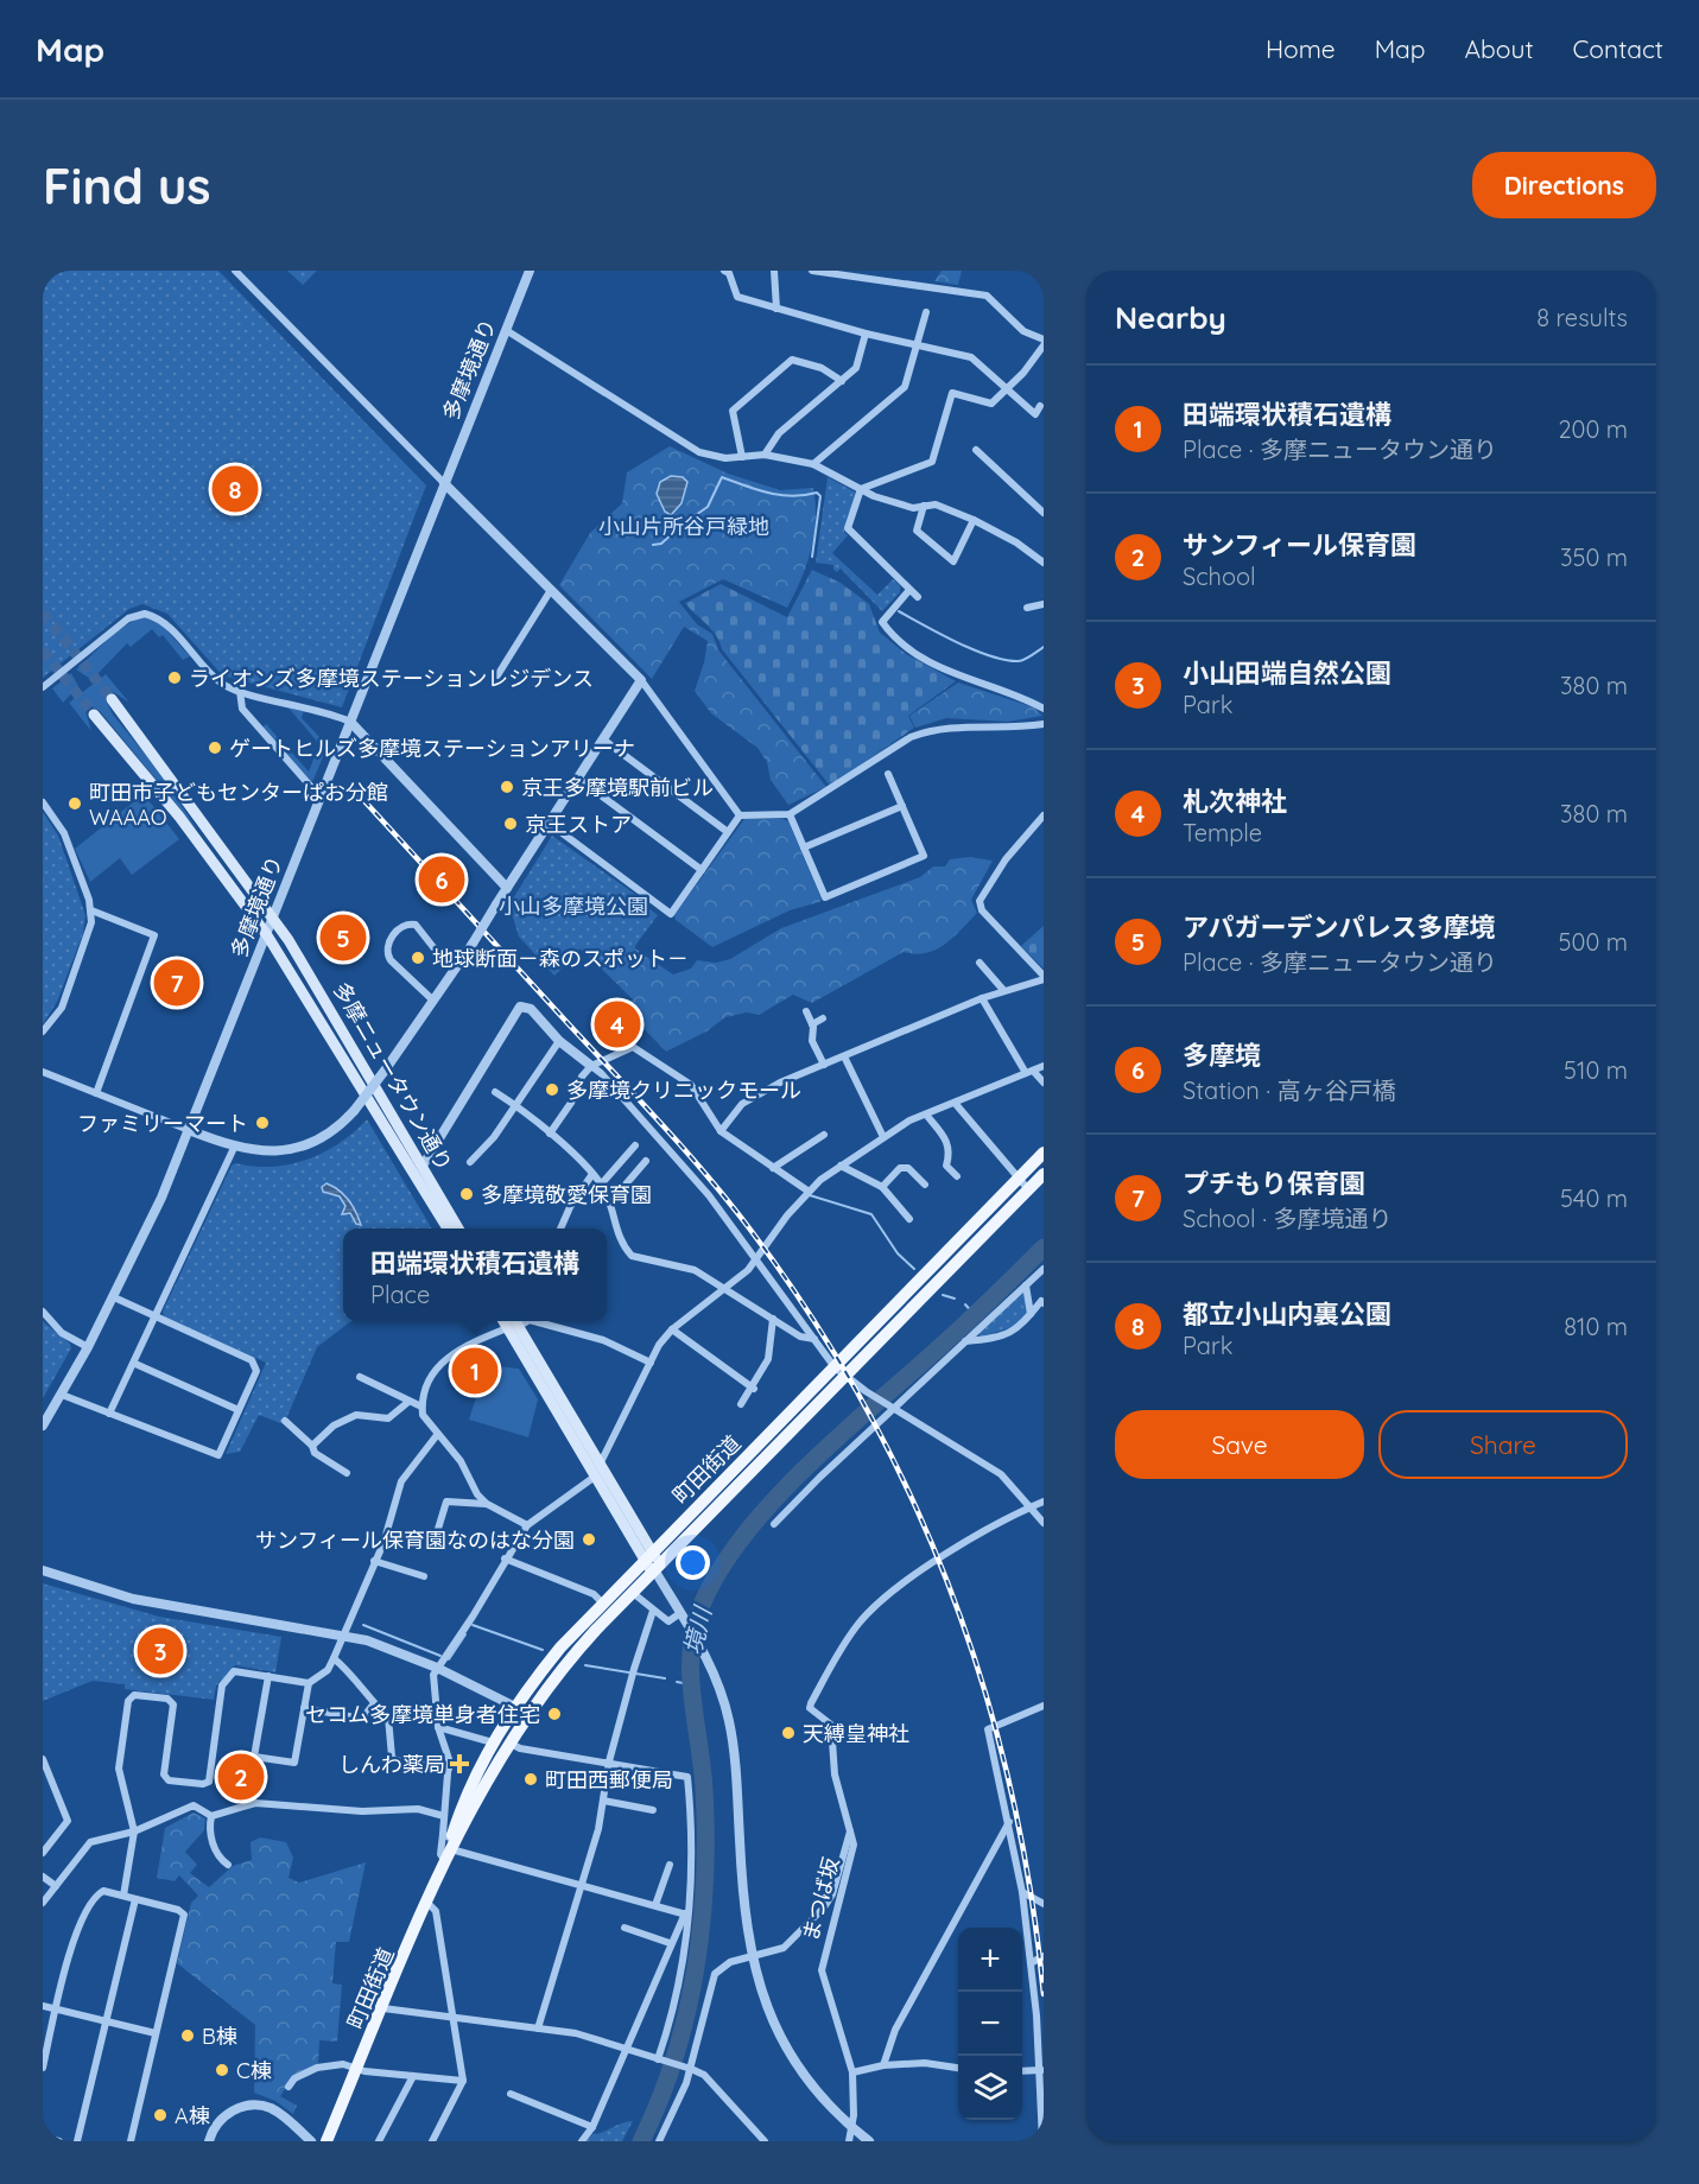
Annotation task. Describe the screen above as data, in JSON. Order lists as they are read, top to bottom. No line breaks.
{"streets":{"main road":["多摩ニュータウン通り","町田街道"],"street":["多摩境通り","まつば坂"]},"crossings":[["多摩境通り","多摩ニュータウン通り"]],"water":["境川"],"parks":["小山片所谷戸緑地","小山多摩境公園"],"places":{"other":["ライオンズ多摩境ステーションレジデンス","ゲートヒルズ多摩境ステーションアリーナ","京王多摩境駅前ビル","町田市子どもセンターぱお分館 WAAAO","京王ストア","地球断面－森のスポット－","多摩境クリニックモール","ファミリーマート","多摩境敬愛保育園","サンフィール保育園なのはな分園","セコム多摩境単身者住宅","天縛皇神社","町田西郵便局","B棟","C棟","A棟"],"health":["しんわ薬局"]},"page":{"header":"Map","nav":["Home","Map","About","Contact"],"buttons":["Directions",["Save","Share"]],"title":"Find us","heading":["Nearby","8 results"],"list":[{"mark":"1","name":"田端環状積石遺構","note":"Place · 多摩ニュータウン通り","value":"200 m"},{"mark":"2","name":"サンフィール保育園","note":"School","value":"350 m"},{"mark":"3","name":"小山田端自然公園","note":"Park","value":"380 m"},{"mark":"4","name":"札次神社","note":"Temple","value":"380 m"},{"mark":"5","name":"アパガーデンパレス多摩境","note":"Place · 多摩ニュータウン通り","value":"500 m"},{"mark":"6","name":"多摩境","note":"Station · 高ヶ谷戸橋","value":"510 m"},{"mark":"7","name":"プチもり保育園","note":"School · 多摩境通り","value":"540 m"},{"mark":"8","name":"都立小山内裏公園","note":"Park","value":"810 m"}],"pins":["8","6","5","7","4","1","3","2"],"popup":["田端環状積石遺構","Place"],"map_buttons":["+","−"]}}
